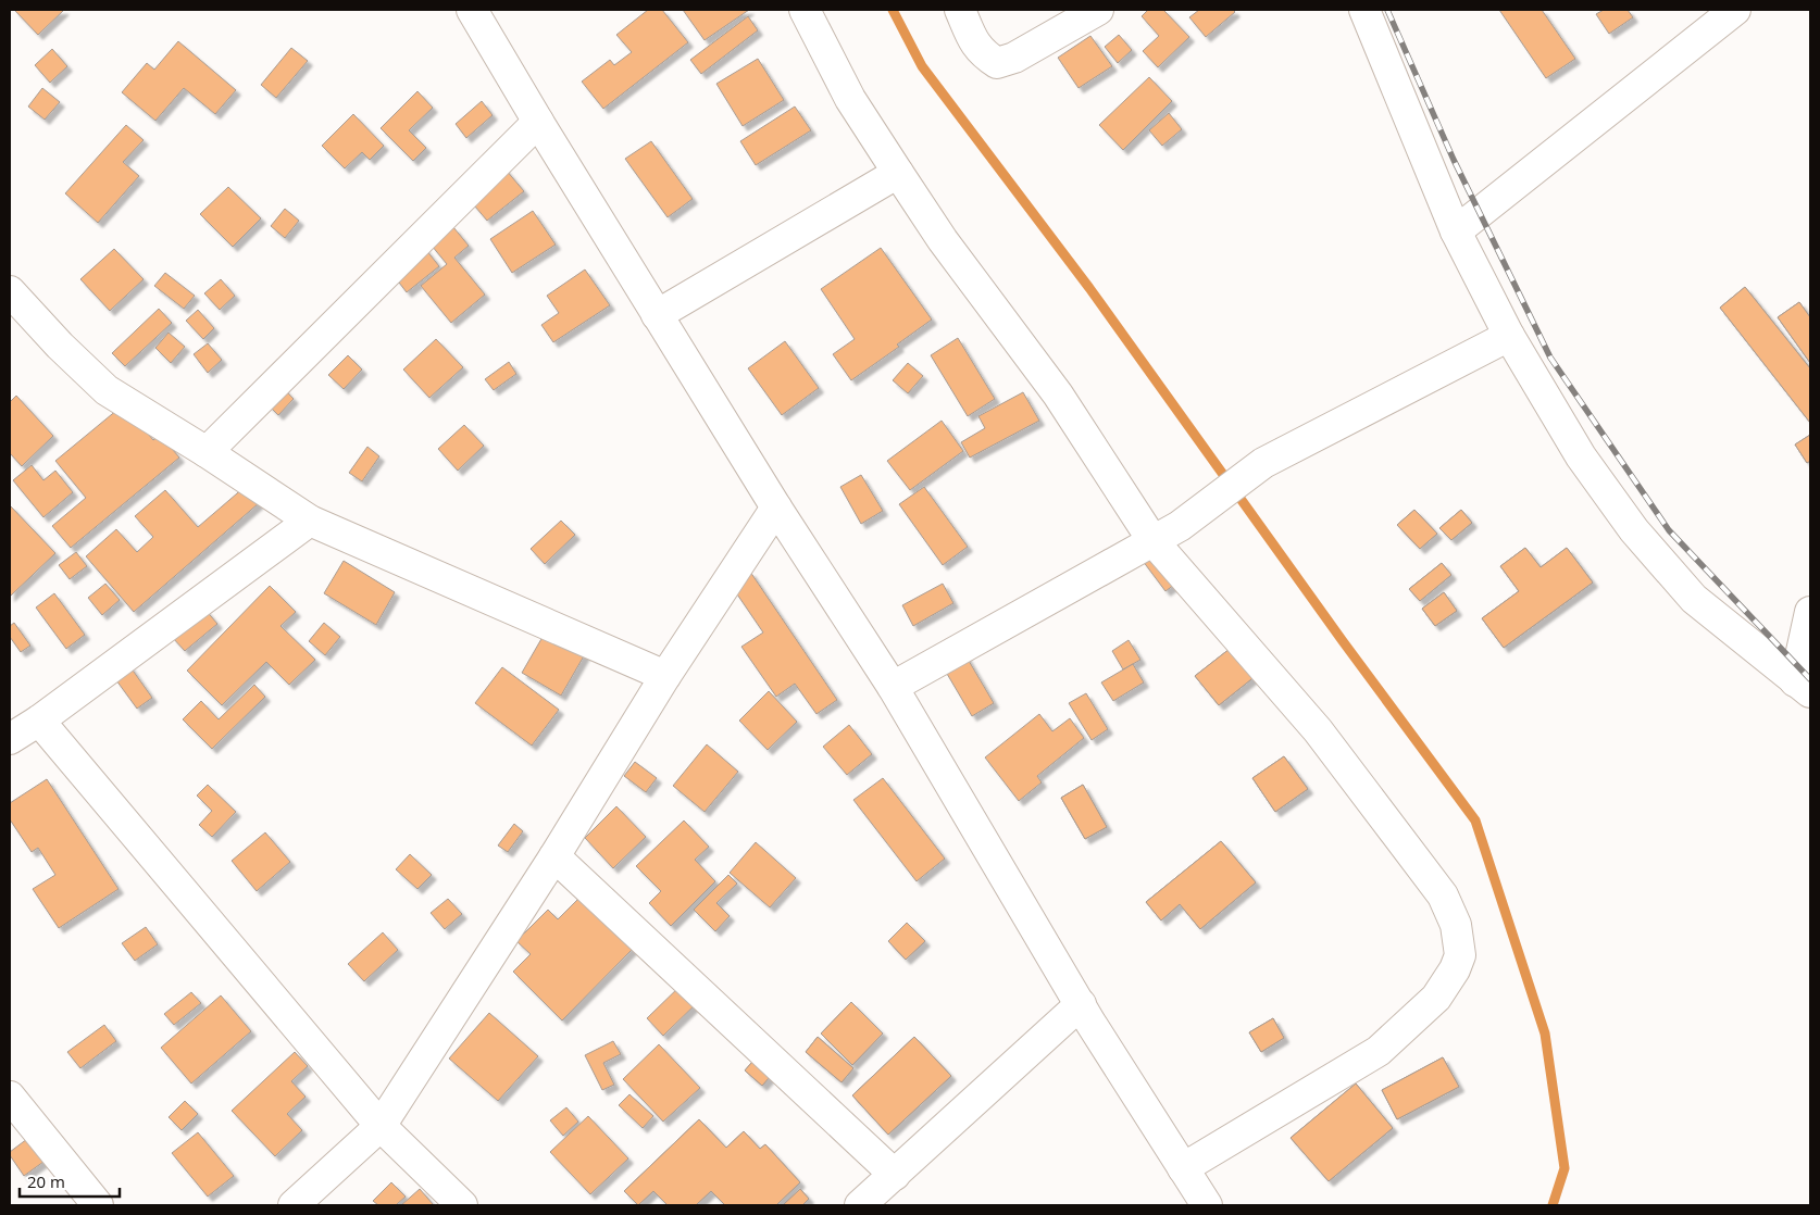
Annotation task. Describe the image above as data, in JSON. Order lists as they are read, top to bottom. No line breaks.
{"scale_bar":"20 m"}
